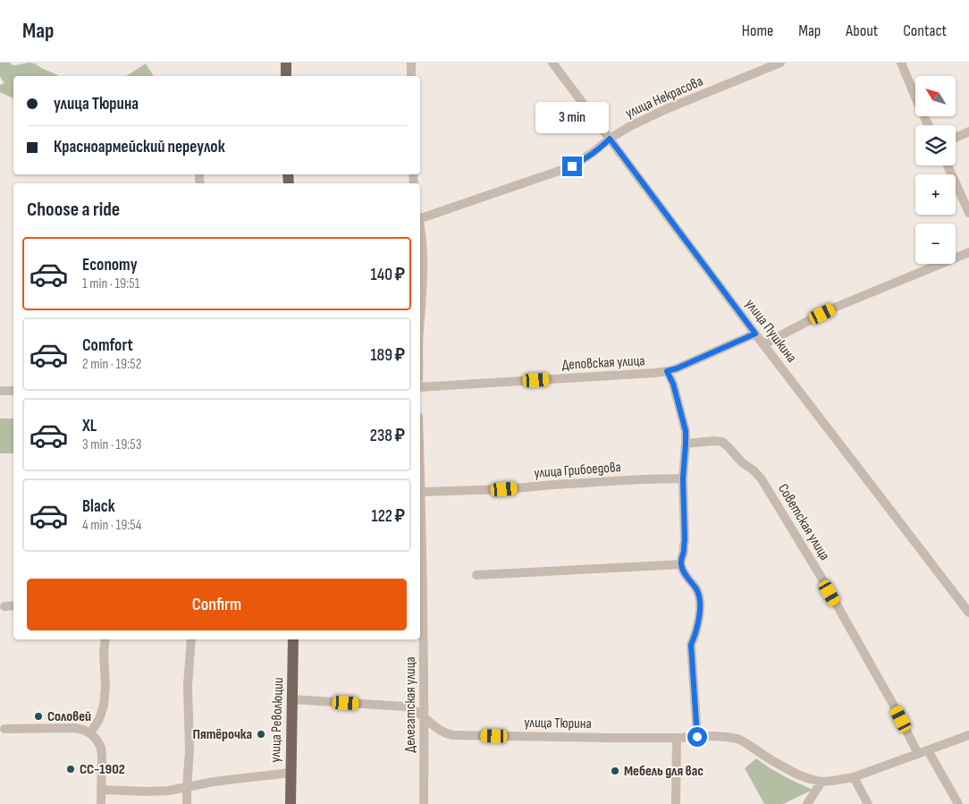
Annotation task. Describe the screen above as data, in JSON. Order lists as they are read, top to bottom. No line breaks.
{"streets":{"main road":["улица Революции"],"street":["улица Некрасова","улица Пушкина","Деповская улица","улица Грибоедова","Советская улица","Делегатская улица","улица Тюрина"]},"crossings":[["улица Некрасова","улица Пушкина"],["улица Пушкина","Деповская улица"],["улица Грибоедова","Делегатская улица"],["Делегатская улица","улица Тюрина"],["улица Революции","улица Тюрина"]],"places":["Соловей","Пятёрочка","СС-1902","Мебель для вас"],"north":"top left","page":{"header":"Map","nav":["Home","Map","About","Contact"],"map_buttons":["+","−"],"banner":["улица Тюрина","Красноармейский переулок"],"bubble":"3 min","heading":"Choose a ride","list":[{"name":"Economy","note":"1 min · 19:51","value":"140 ₽"},{"name":"Comfort","note":"2 min · 19:52","value":"189 ₽"},{"name":"XL","note":"3 min · 19:53","value":"238 ₽"},{"name":"Black","note":"4 min · 19:54","value":"122 ₽"}],"buttons":"Confirm"}}
